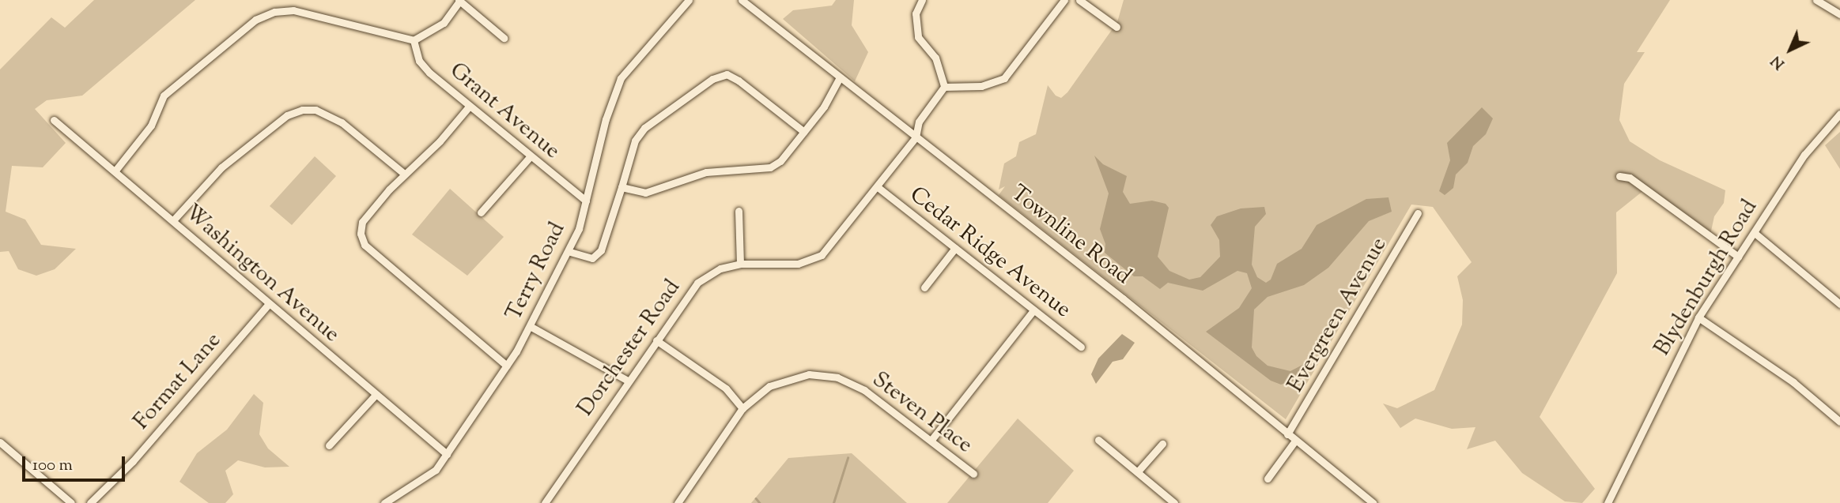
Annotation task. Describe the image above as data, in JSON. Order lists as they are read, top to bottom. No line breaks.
{"streets":{"street":["Grant Avenue","Townline Road","Cedar Ridge Avenue","Terry Road","Washington Avenue","Blydenburgh Road","Evergreen Avenue","Dorchester Road","Format Lane","Steven Place"]},"crossings":[["Grant Avenue","Terry Road"],["Townline Road","Evergreen Avenue"],["Townline Road","Dorchester Road"],["Cedar Ridge Avenue","Dorchester Road"],["Terry Road","Washington Avenue"],["Washington Avenue","Format Lane"]],"scale_bar":"100 m","north":"bottom left"}
